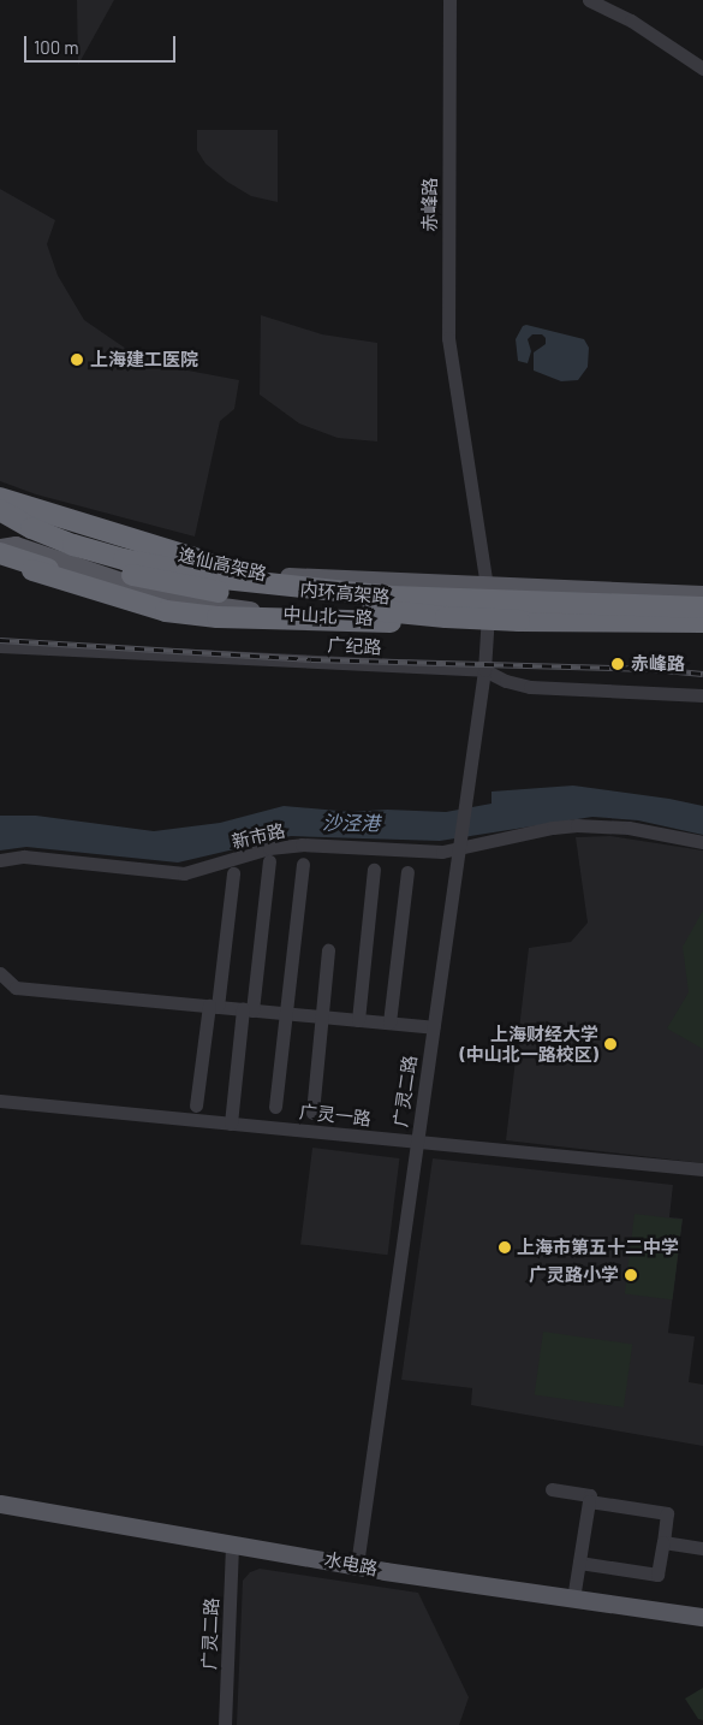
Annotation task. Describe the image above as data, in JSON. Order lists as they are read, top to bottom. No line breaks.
{"streets":{"highway":["逸仙高架路","内环高架路"],"main road":["中山北一路","水电路"],"street":["赤峰路","广纪路","新市路","广灵二路","广灵一路"]},"crossings":[["赤峰路","中山北一路"],["赤峰路","广灵二路"],["逸仙高架路","内环高架路"],["内环高架路","中山北一路"],["中山北一路","广灵二路"],["广纪路","广灵二路"],["新市路","广灵二路"],["广灵二路","广灵一路"],["广灵二路","水电路"]],"water":["沙泾港"],"places":["上海建工医院","赤峰路","上海财经大学 (中山北一路校区)","上海市第五十二中学","广灵路小学"],"scale_bar":"100 m"}
